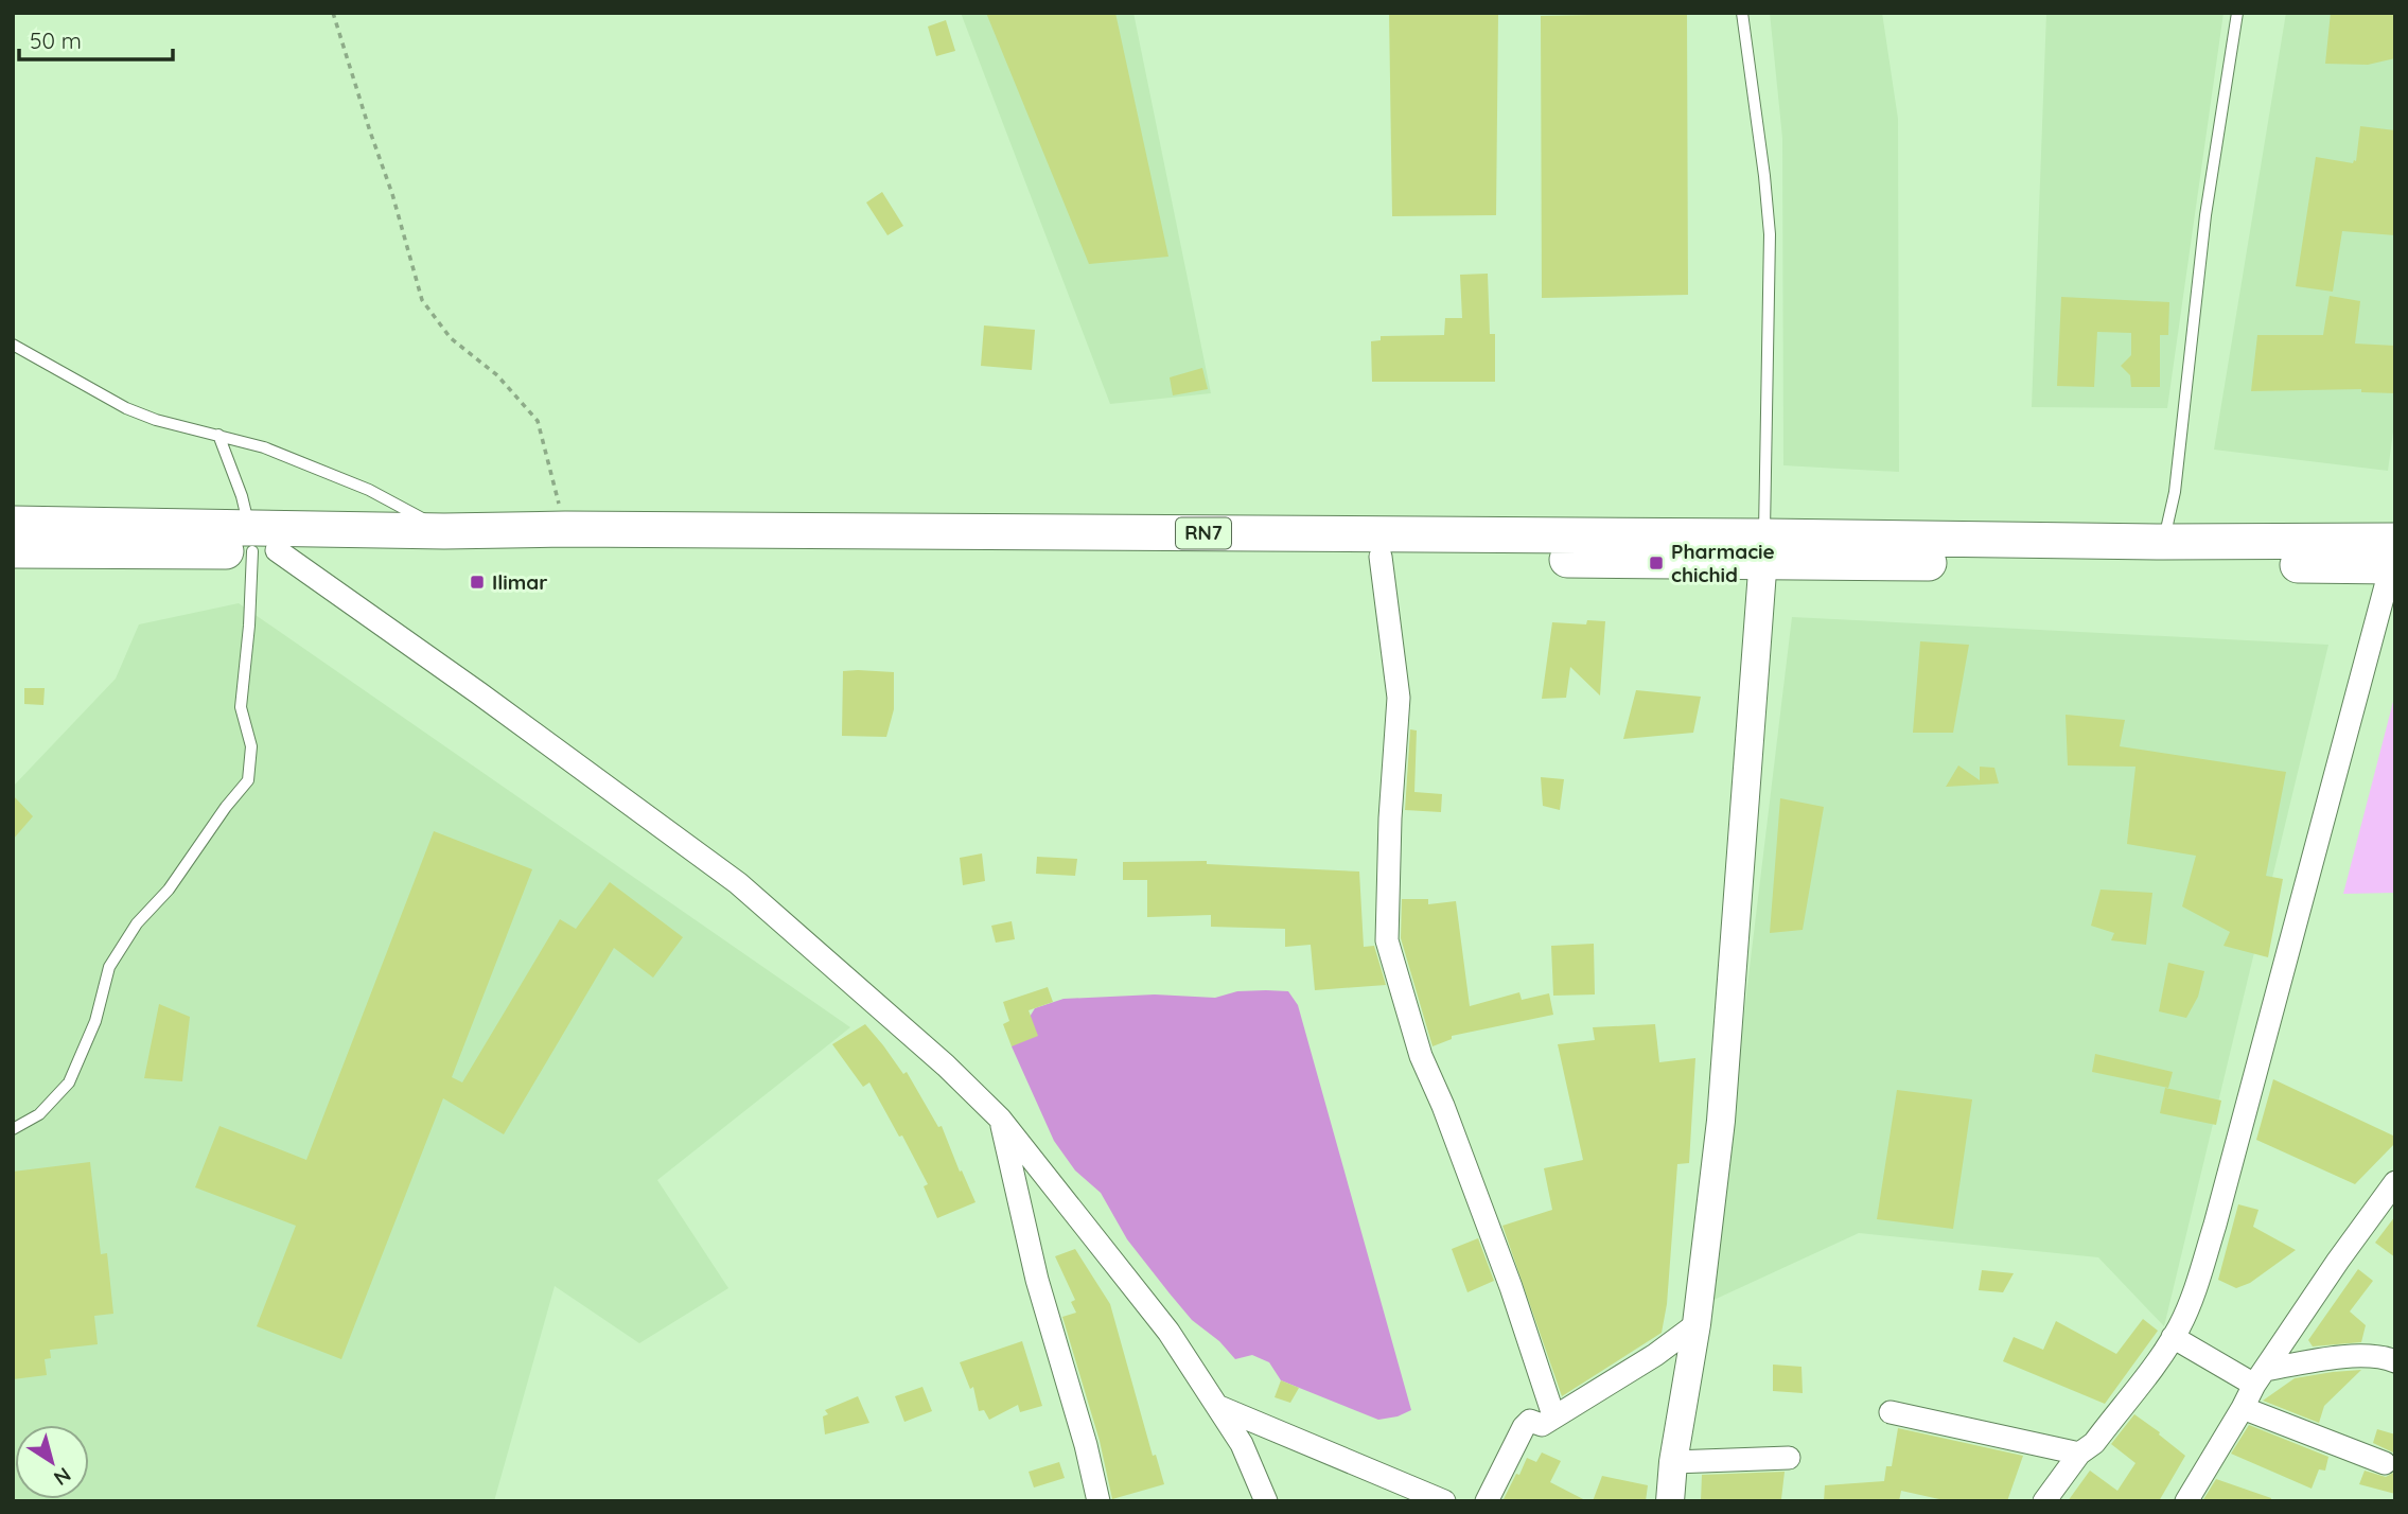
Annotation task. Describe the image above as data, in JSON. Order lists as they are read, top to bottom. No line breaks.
{"streets":{"highway":["RN7"]},"places":{"transit":["Pharmacie chichid","Ilimar"]},"scale_bar":"50 m","north":"bottom right"}
